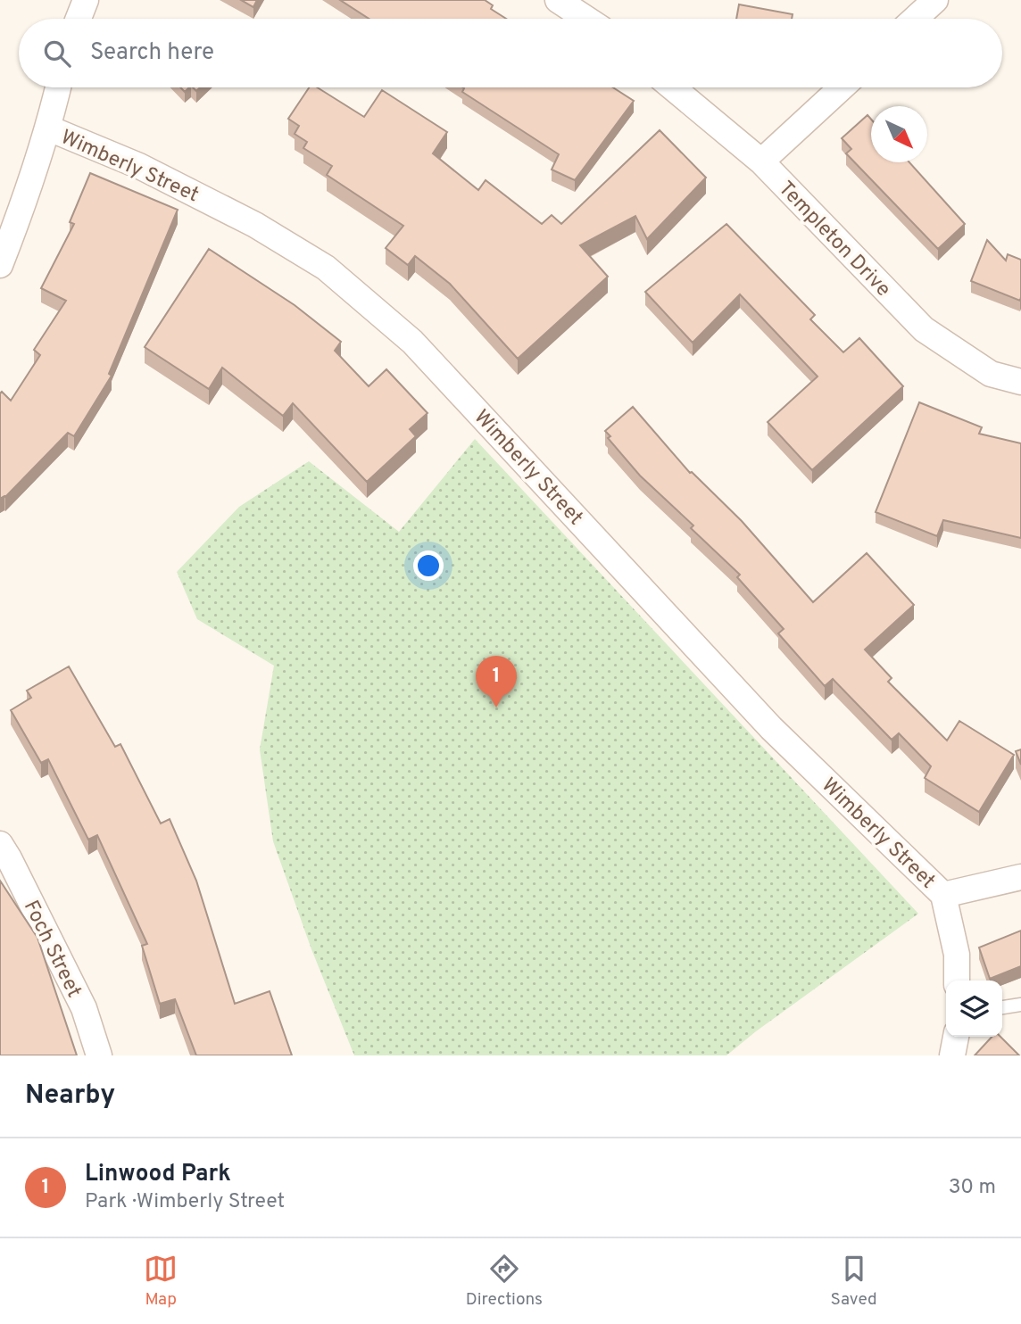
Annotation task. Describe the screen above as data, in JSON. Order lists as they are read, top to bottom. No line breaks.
{"streets":{"street":["Wimberly Street","Templeton Drive","Foch Street"]},"north":"bottom right","page":{"search":"Search here","pins":"1","heading":"Nearby","list":[{"mark":"1","name":"Linwood Park","note":"Park · Wimberly Street","value":"30 m"}],"nav":["Map","Directions","Saved"]}}
